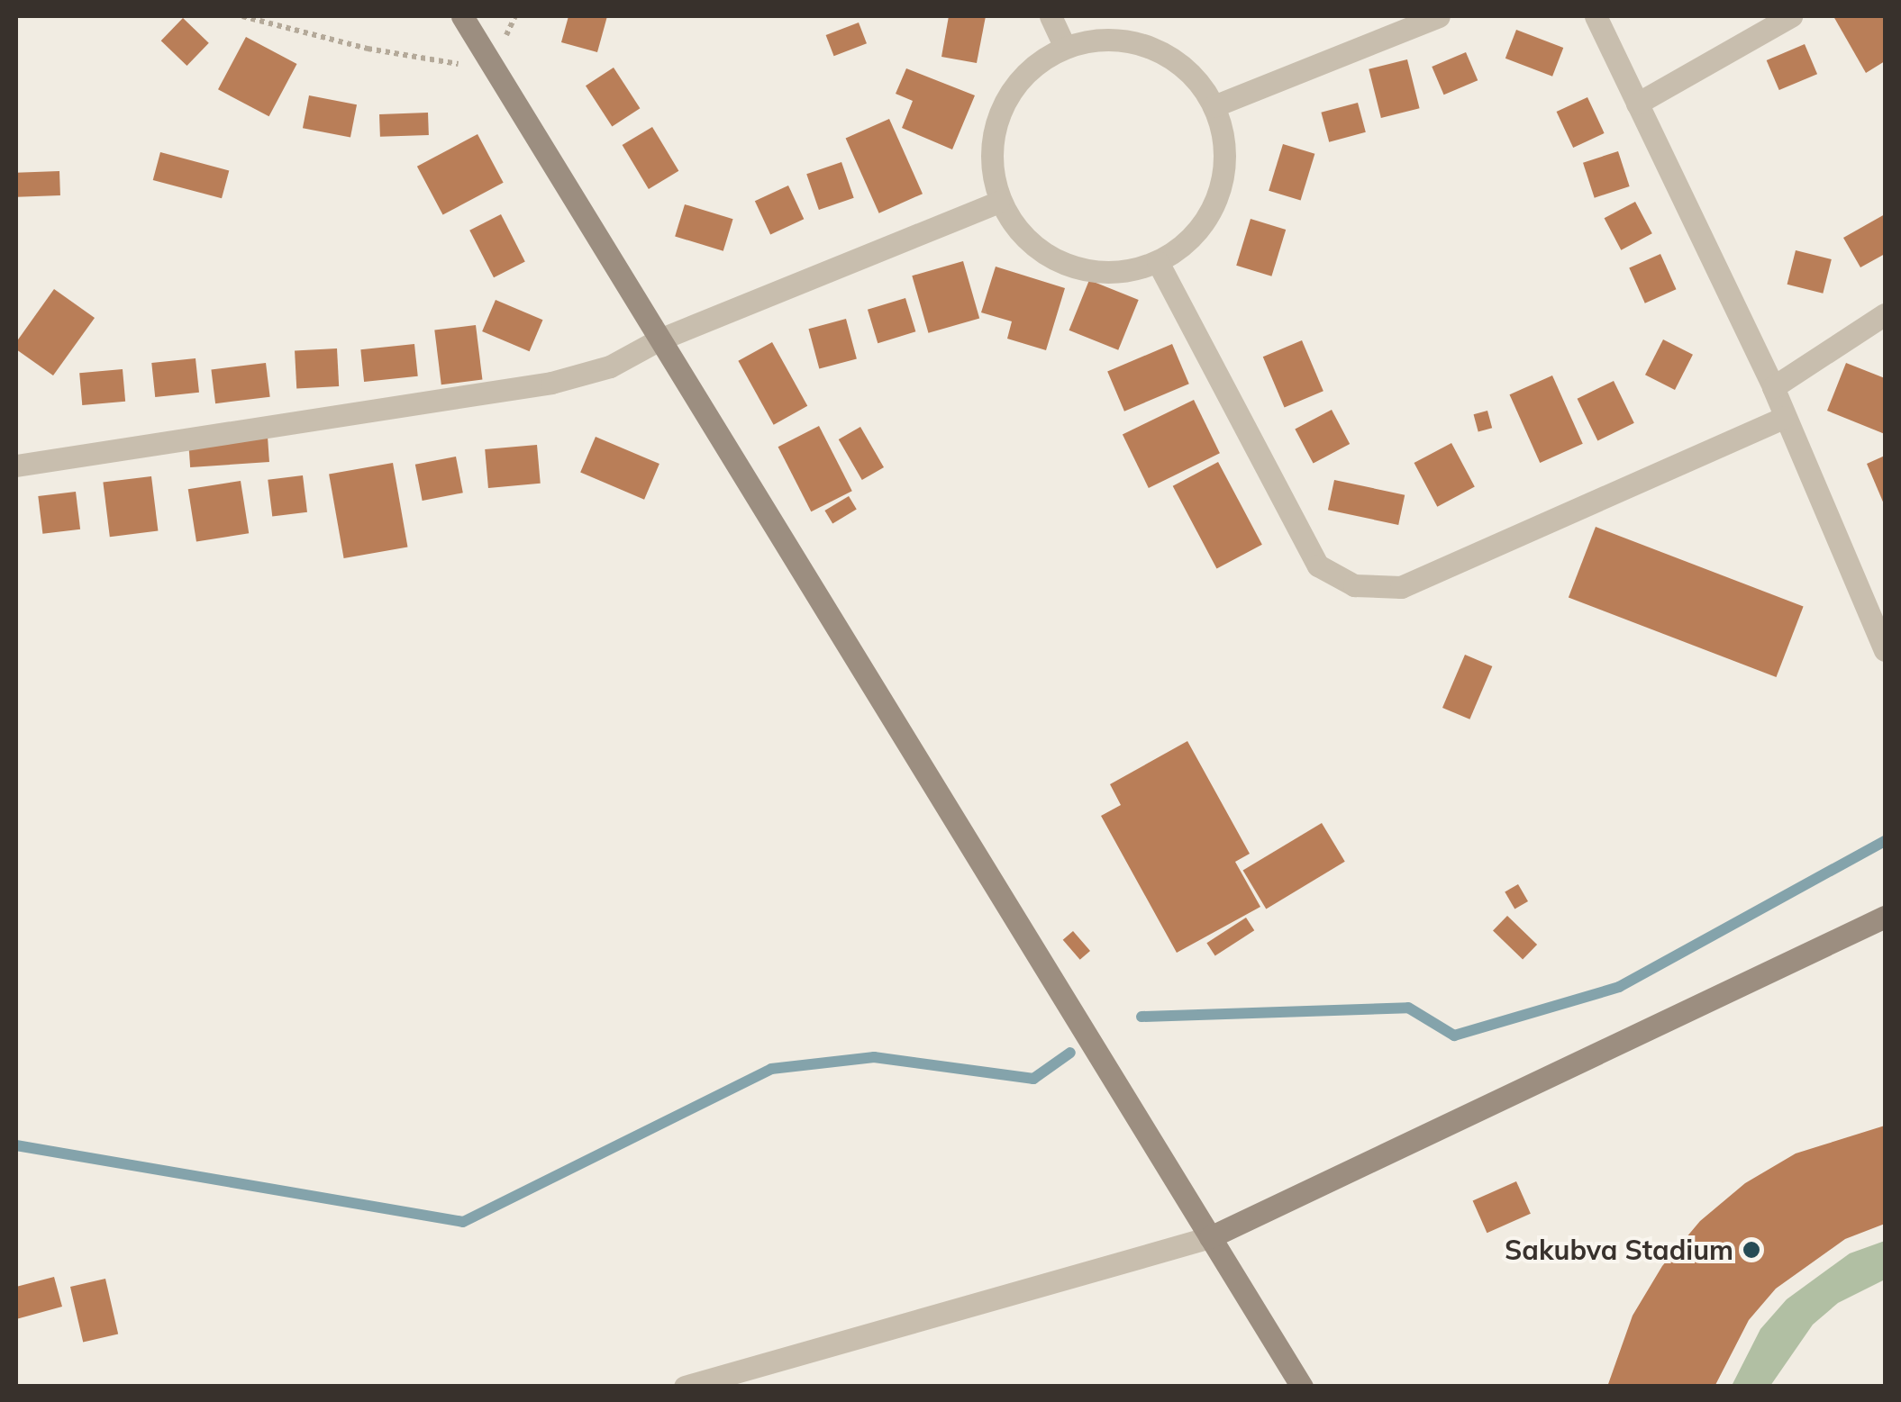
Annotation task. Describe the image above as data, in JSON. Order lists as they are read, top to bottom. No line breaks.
{"places":["Sakubva Stadium"]}
